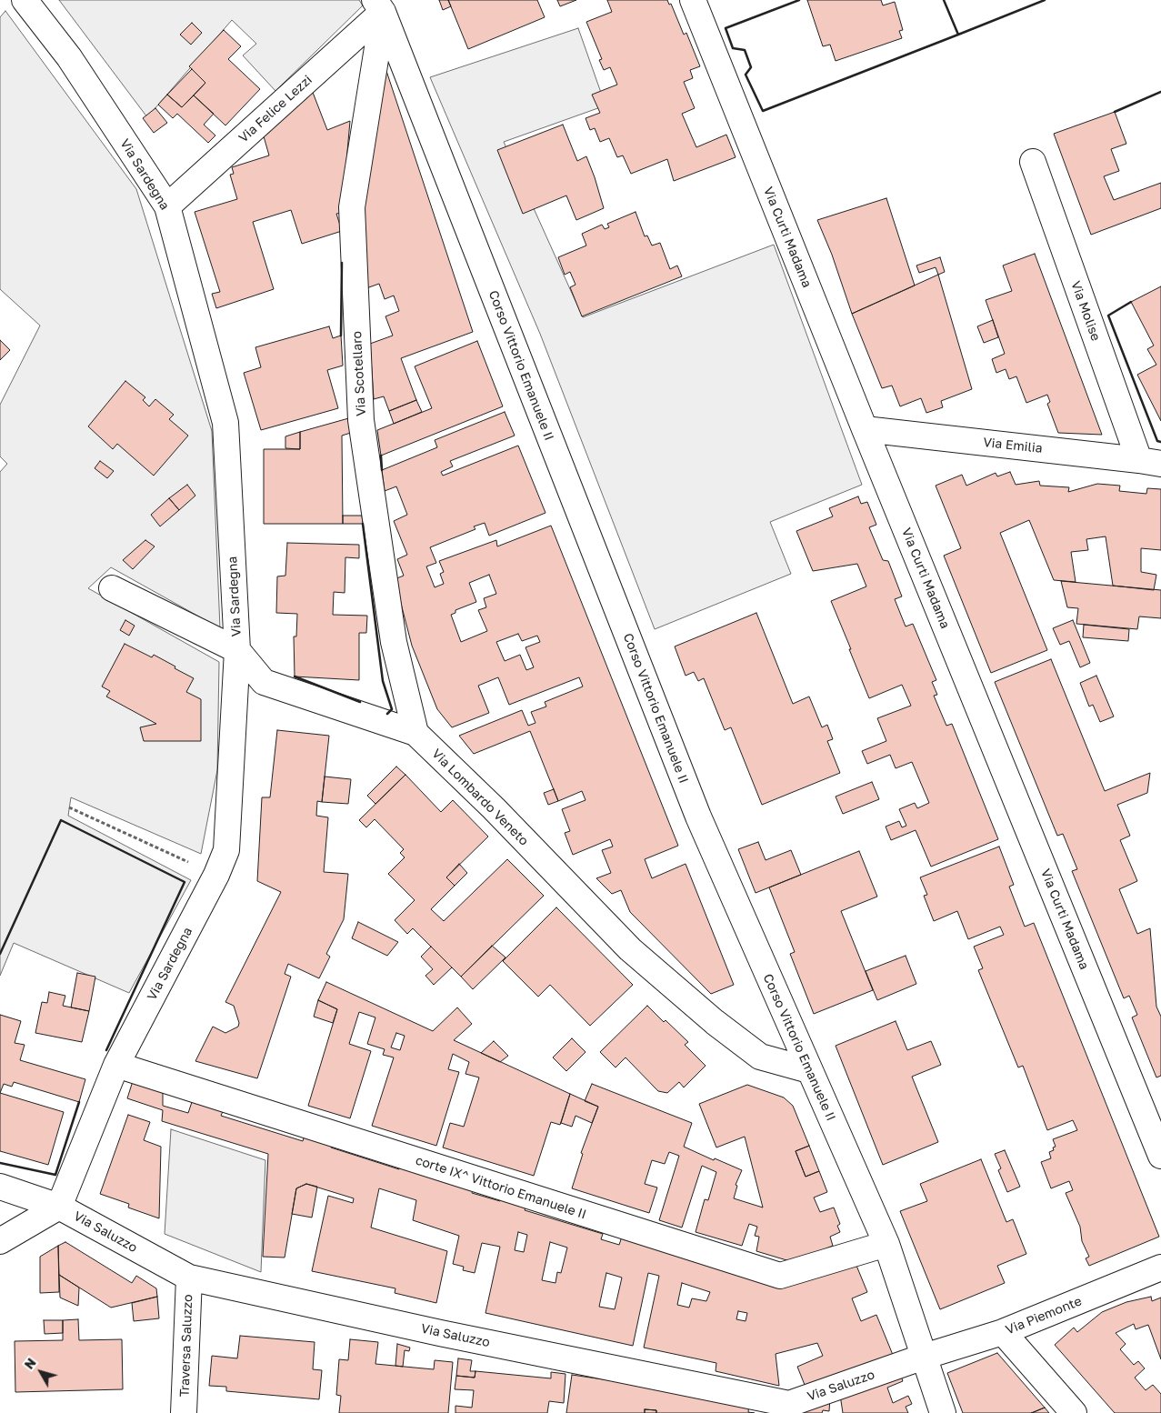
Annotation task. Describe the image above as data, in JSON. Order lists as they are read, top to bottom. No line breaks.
{"streets":{"street":["Via Felice Lezzi","Via Sardegna","Via Curti Madama","Via Molise","Corso Vittorio Emanuele II","Via Scotellaro","Via Emilia","Via Lombardo Veneto","corte IX^ Vittorio Emanuele II","Via Saluzzo","Via Piemonte","Traversa Saluzzo"]},"crossings":[["Via Felice Lezzi","Via Sardegna"],["Via Felice Lezzi","Corso Vittorio Emanuele II"],["Via Felice Lezzi","Via Scotellaro"],["Via Sardegna","Via Lombardo Veneto"],["Via Sardegna","corte IX^ Vittorio Emanuele II"],["Via Sardegna","Via Saluzzo"],["Via Curti Madama","Via Emilia"],["Via Molise","Via Emilia"],["Corso Vittorio Emanuele II","Via Scotellaro"],["Corso Vittorio Emanuele II","Via Lombardo Veneto"],["Corso Vittorio Emanuele II","corte IX^ Vittorio Emanuele II"],["Corso Vittorio Emanuele II","Via Saluzzo"],["Corso Vittorio Emanuele II","Via Piemonte"],["Via Scotellaro","Via Lombardo Veneto"],["Via Saluzzo","Via Piemonte"],["Via Saluzzo","Traversa Saluzzo"]],"north":"top left"}
